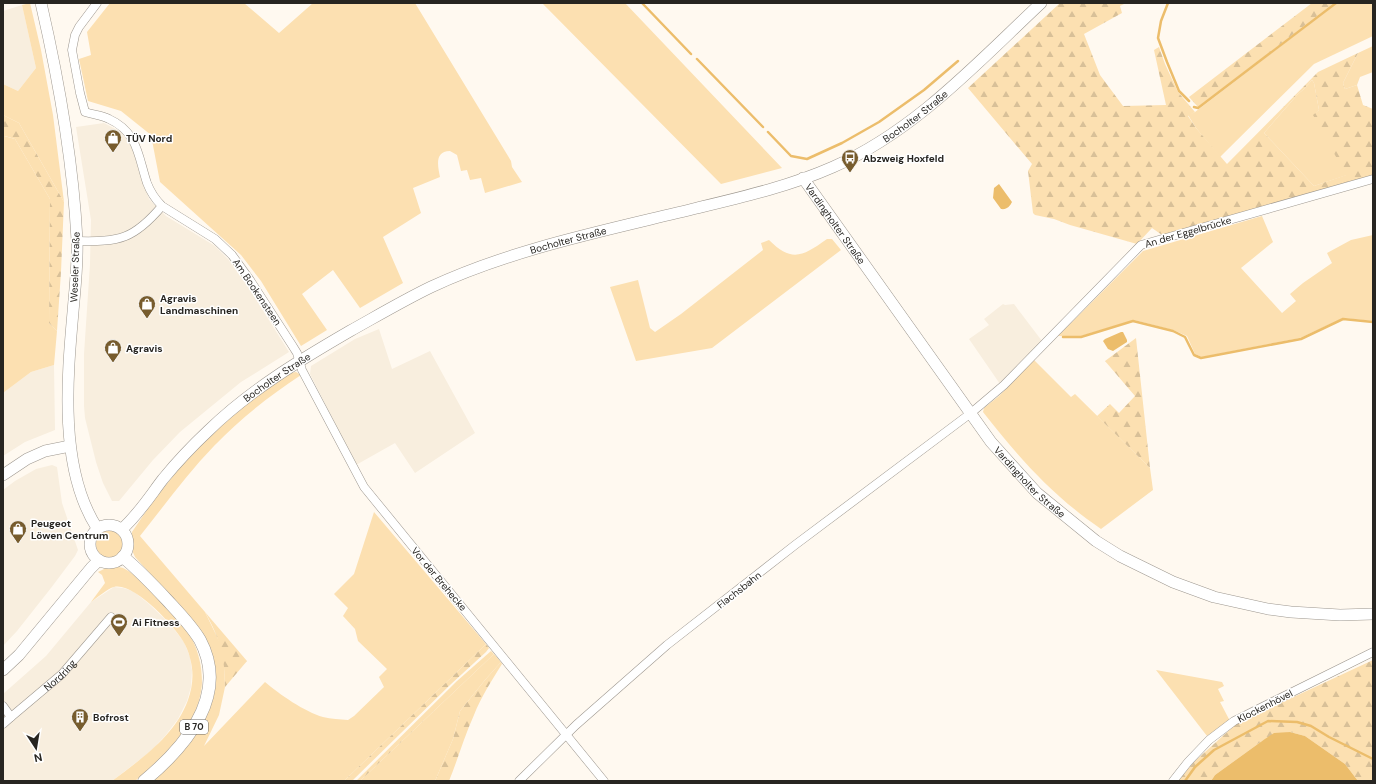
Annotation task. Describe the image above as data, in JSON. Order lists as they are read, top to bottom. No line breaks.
{"streets":{"main road":["B 70"],"street":["Bocholter Straße","Vardingholter Straße","An der Eggelbrücke","Weseler Straße","Am Bookensteen","Vor der Brehecke","Flachsbahn","Nordring","Klockenhövel"]},"crossings":[["Bocholter Straße","Vardingholter Straße"],["Bocholter Straße","Weseler Straße"],["Bocholter Straße","Am Bookensteen"],["Bocholter Straße","Vor der Brehecke"],["Bocholter Straße","B 70"],["Vardingholter Straße","An der Eggelbrücke"],["Vardingholter Straße","Flachsbahn"],["An der Eggelbrücke","Flachsbahn"],["Weseler Straße","B 70"],["Am Bookensteen","Vor der Brehecke"],["Vor der Brehecke","Flachsbahn"]],"places":{"shop":["TÜV Nord","Agravis Landmaschinen","Agravis","Peugeot Löwen Centrum"],"bus stop":["Abzweig Hoxfeld"],"sports":["Ai Fitness"],"building":["Bofrost"]},"north":"bottom"}
